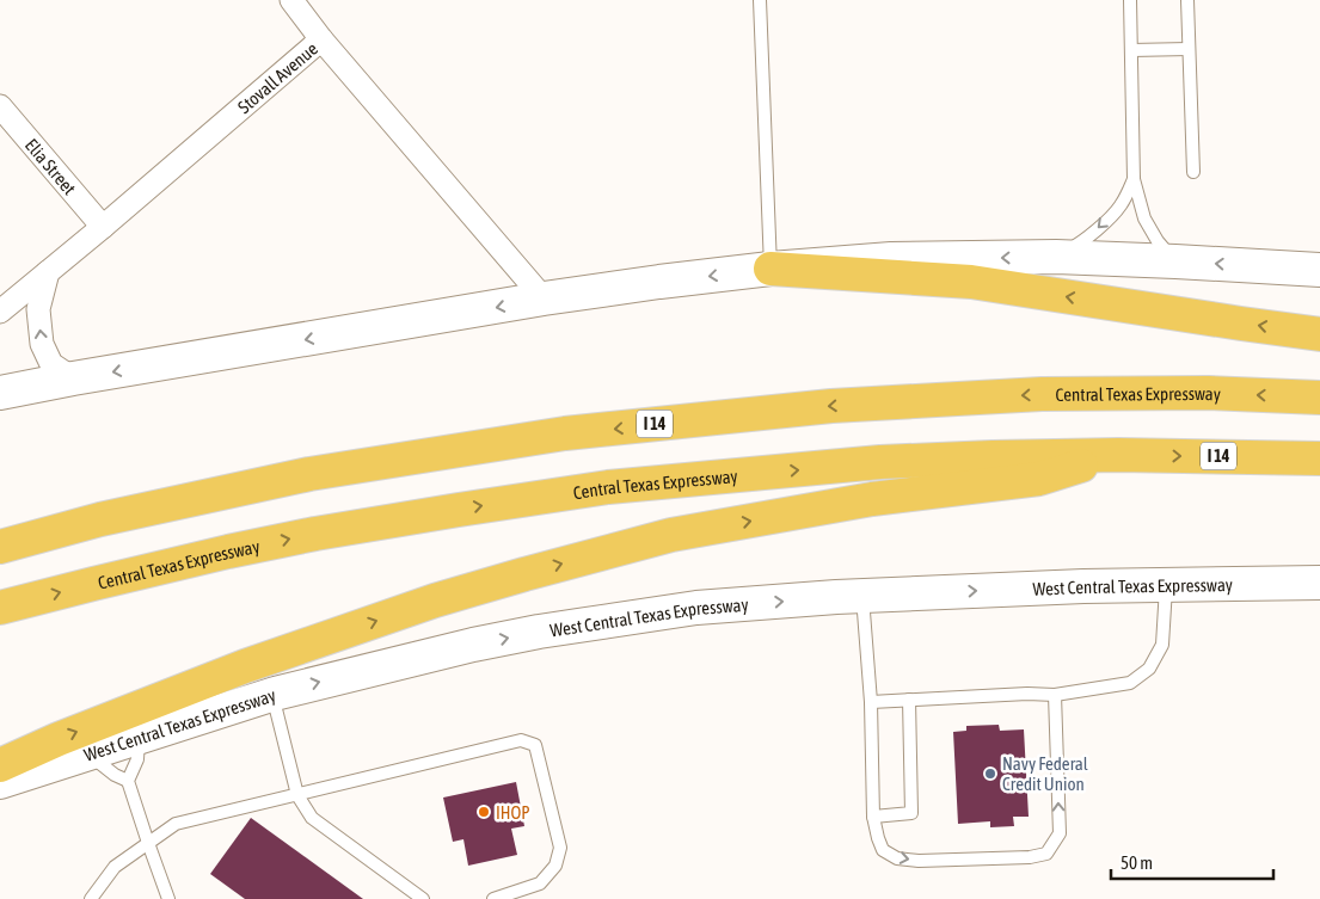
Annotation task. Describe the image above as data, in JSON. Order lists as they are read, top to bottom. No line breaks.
{"streets":{"highway":["Central Texas Expressway","I 14"],"main road":["West Central Texas Expressway"],"street":["Stovall Avenue","Elia Street"]},"crossings":[["Stovall Avenue","Elia Street"]],"one_way":["West Central Texas Expressway"],"places":["Navy Federal Credit Union","IHOP"],"scale_bar":"50 m"}
